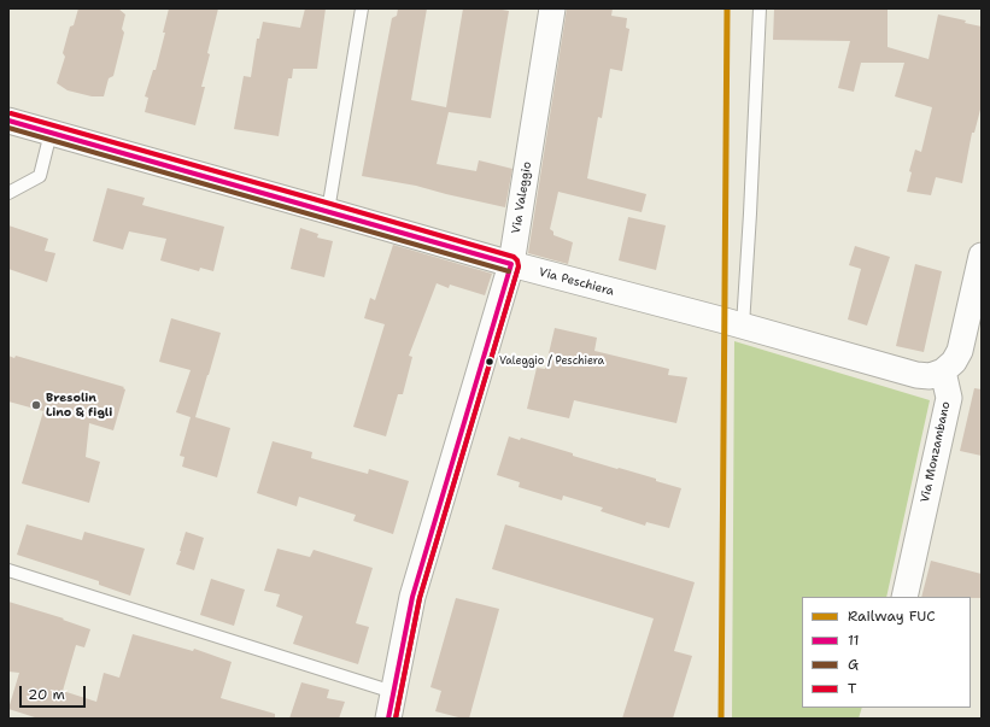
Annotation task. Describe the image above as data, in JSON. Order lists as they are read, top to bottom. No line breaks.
{"streets":{"street":["Via Valeggio","Via Peschiera","Via Monzambano"]},"crossings":[["Via Valeggio","Via Peschiera"],["Via Peschiera","Via Monzambano"]],"places":["Valeggio / Peschiera","Bresolin Lino & figli"],"lines":["rail line FUC","transit line T","transit line 11","transit line G"],"legend":["Railway FUC","11","G","T"],"scale_bar":"20 m"}
